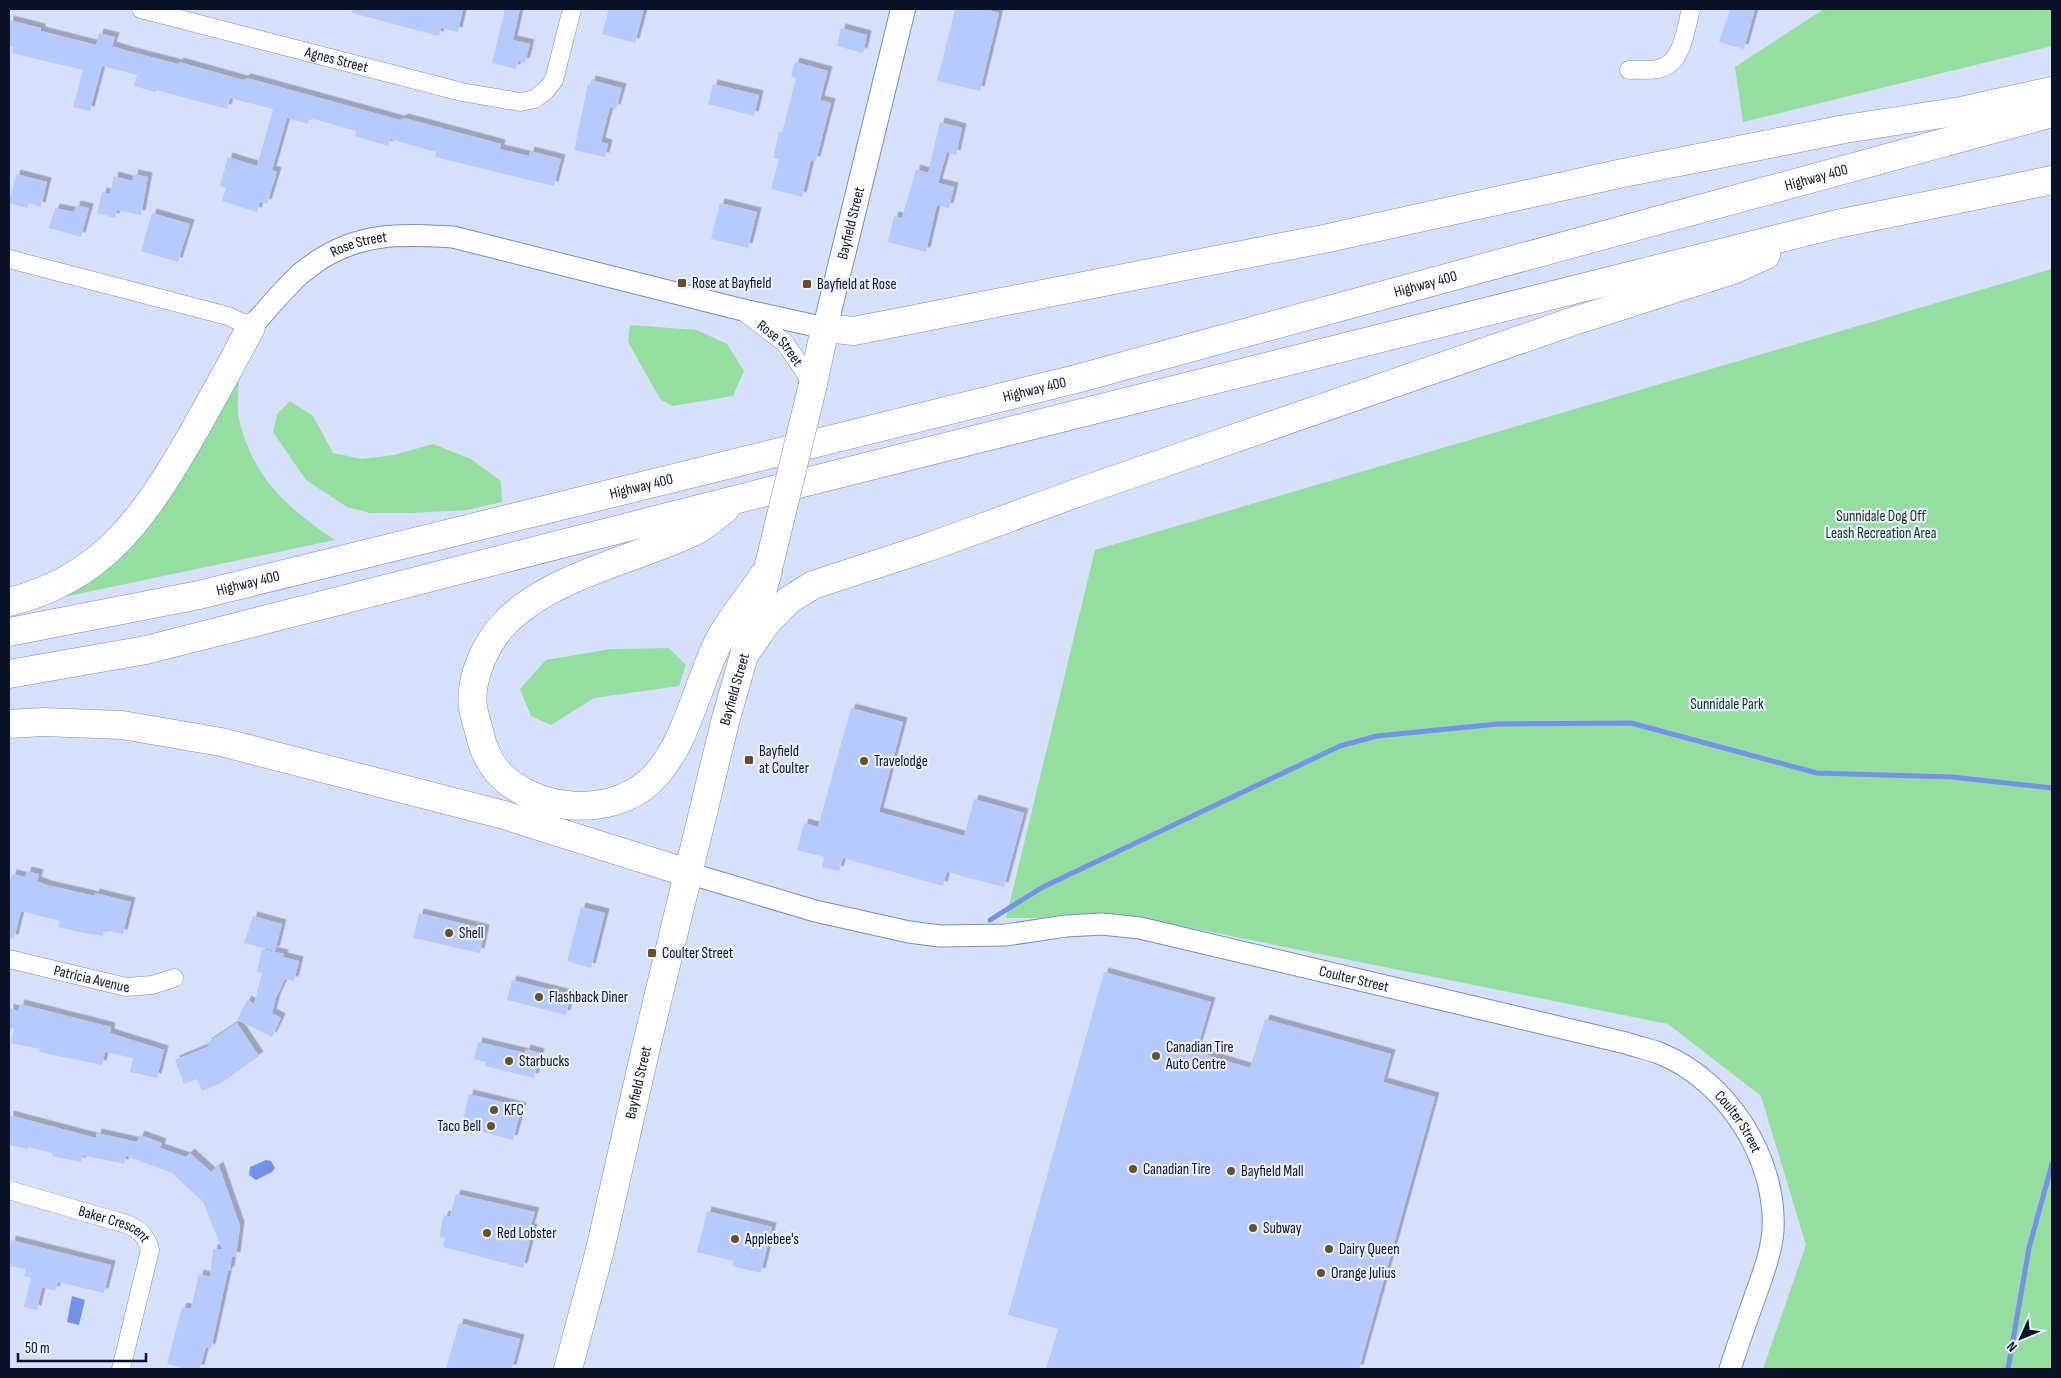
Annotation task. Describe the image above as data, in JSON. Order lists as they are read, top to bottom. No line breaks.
{"streets":{"main road":["Highway 400","Bayfield Street"],"street":["Agnes Street","Rose Street","Patricia Avenue","Coulter Street","Baker Crescent"]},"crossings":[["Bayfield Street","Rose Street"],["Bayfield Street","Coulter Street"]],"parks":["Sunnidale Dog Off Leash Recreation Area","Sunnidale Park"],"places":{"transit":["Rose at Bayfield","Bayfield at Rose","Bayfield at Coulter","Coulter Street"],"other":["Travelodge","Shell","Flashback Diner","Canadian Tire Auto Centre","Starbucks","KFC","Taco Bell","Canadian Tire","Bayfield Mall","Subway","Red Lobster","Applebee's","Dairy Queen","Orange Julius"]},"scale_bar":"50 m","north":"bottom left"}
